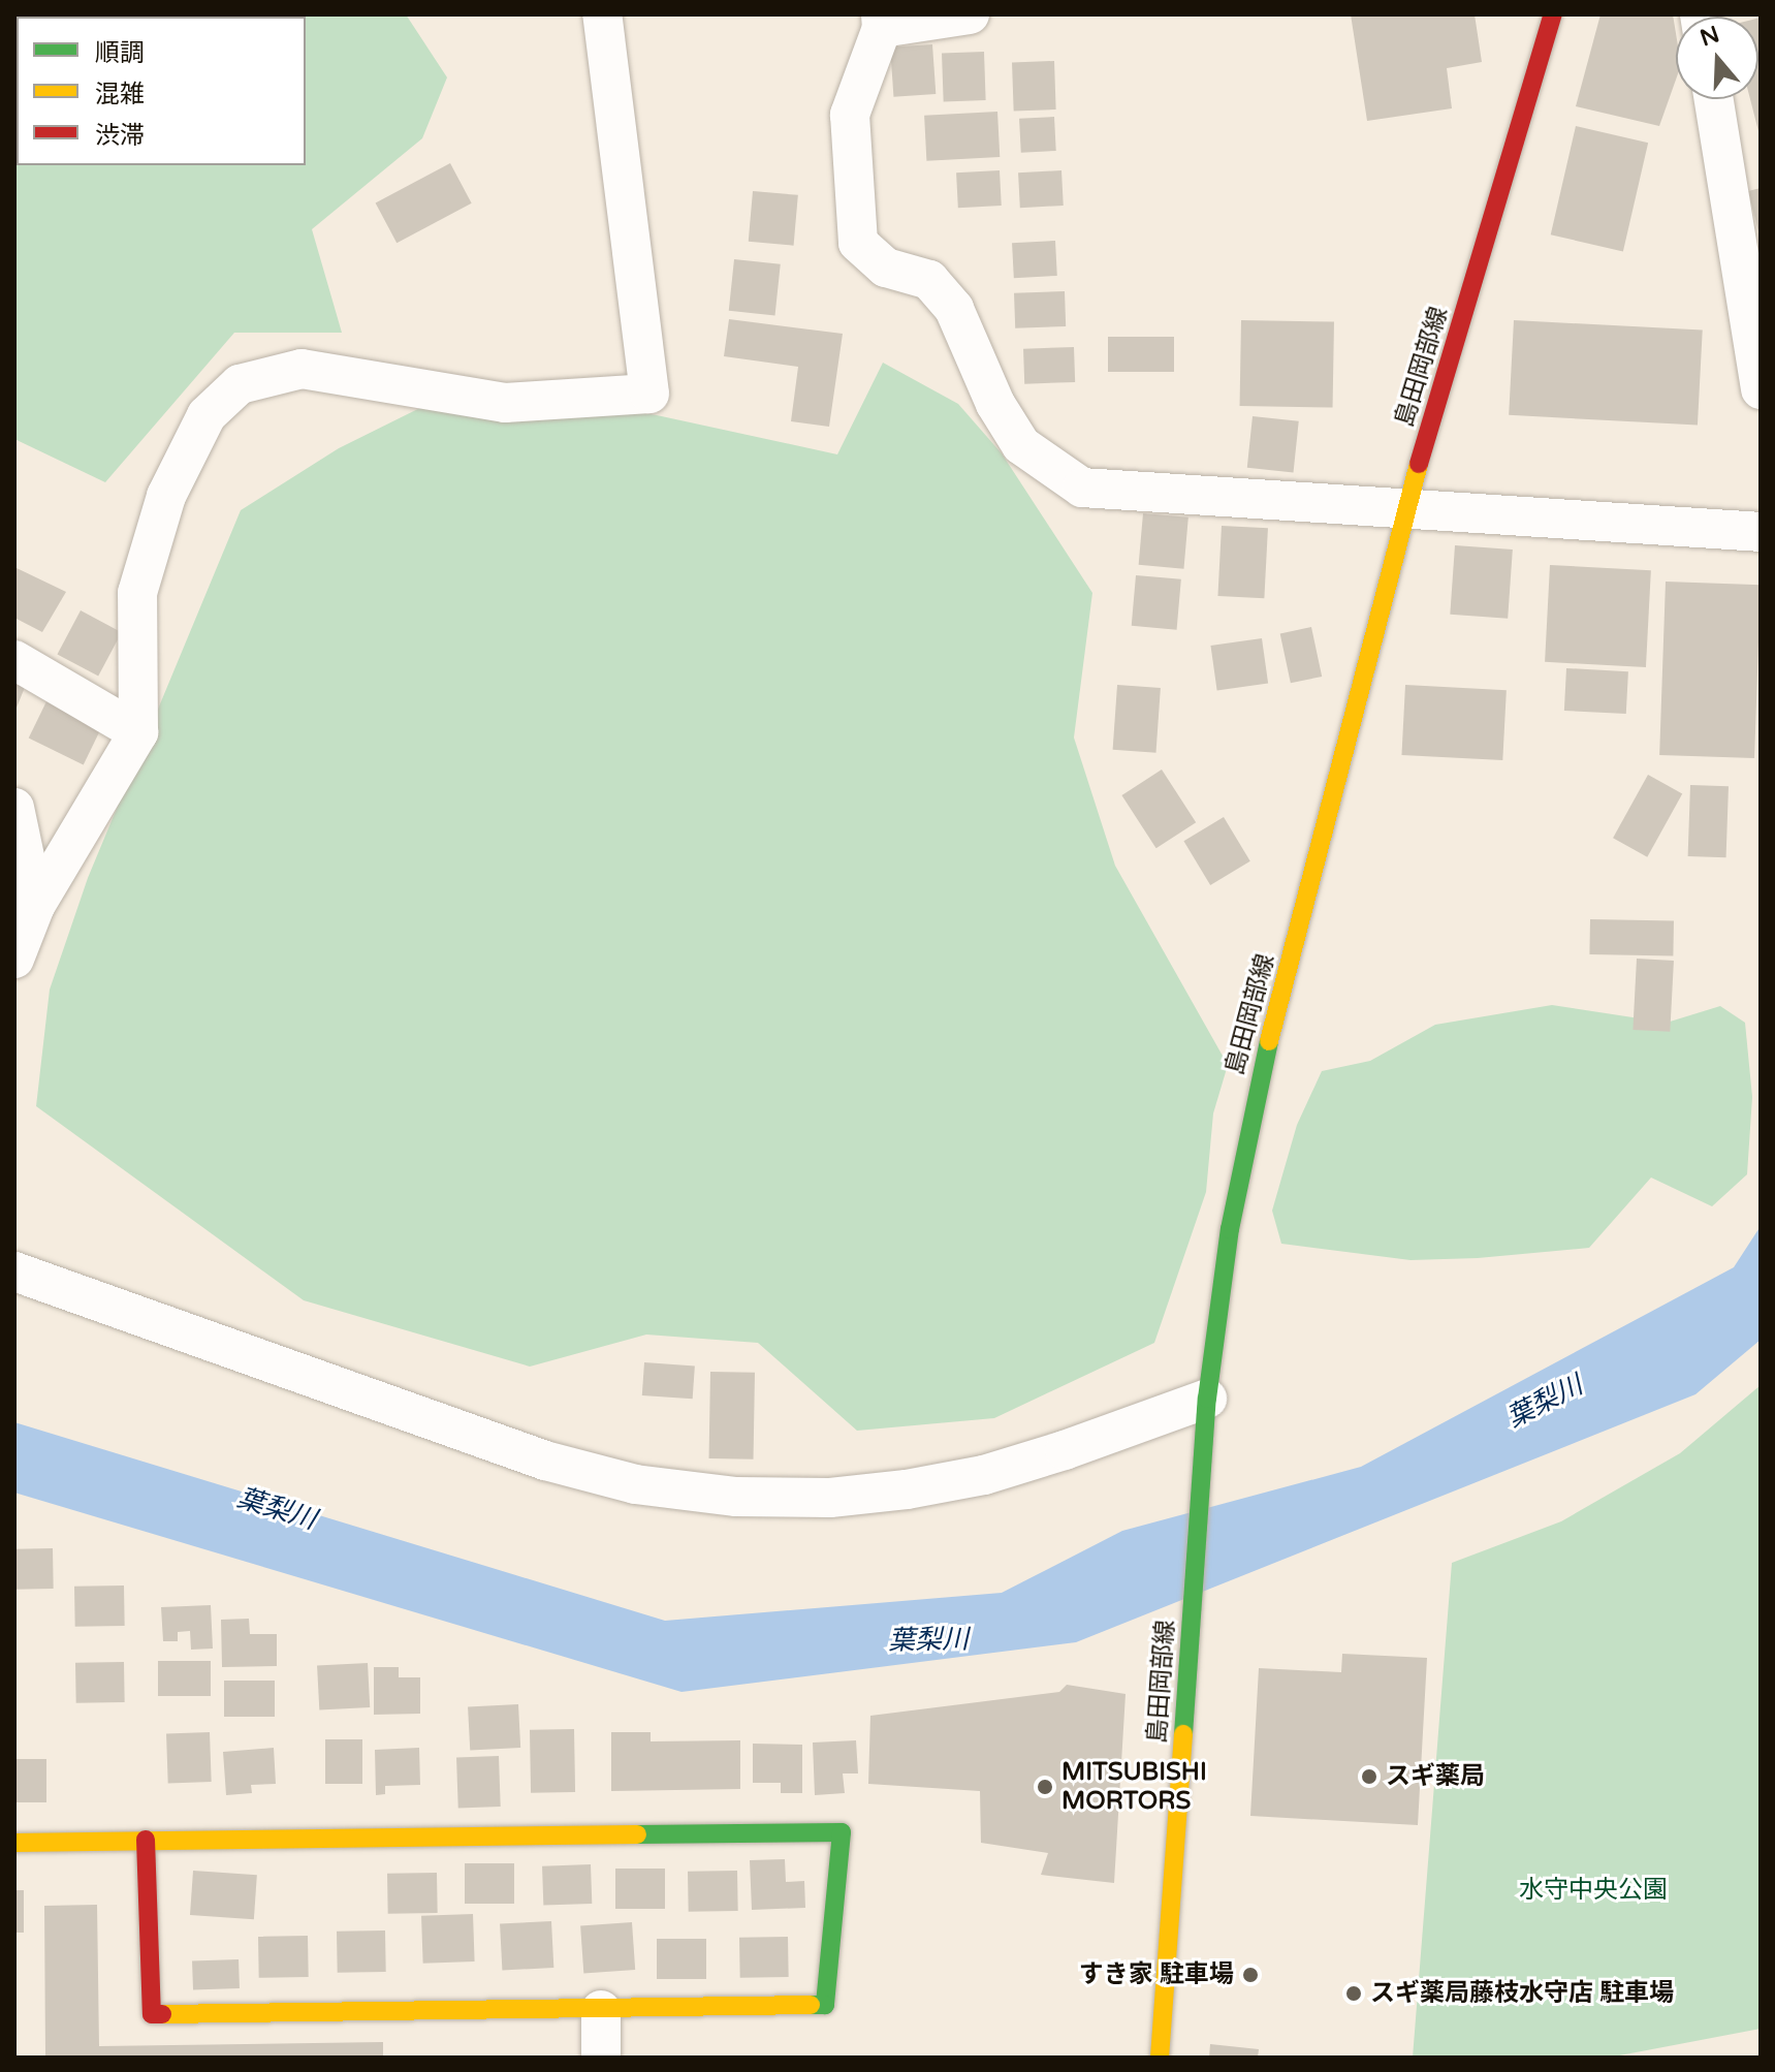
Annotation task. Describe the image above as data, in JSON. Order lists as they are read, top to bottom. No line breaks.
{"streets":{"main road":["島田岡部線"]},"water":["葉梨川"],"parks":["水守中央公園"],"places":["スギ薬局","MITSUBISHI MORTORS","すき家 駐車場","スギ薬局藤枝水守店 駐車場"],"legend":["順調","混雑","渋滞"],"north":"top"}
